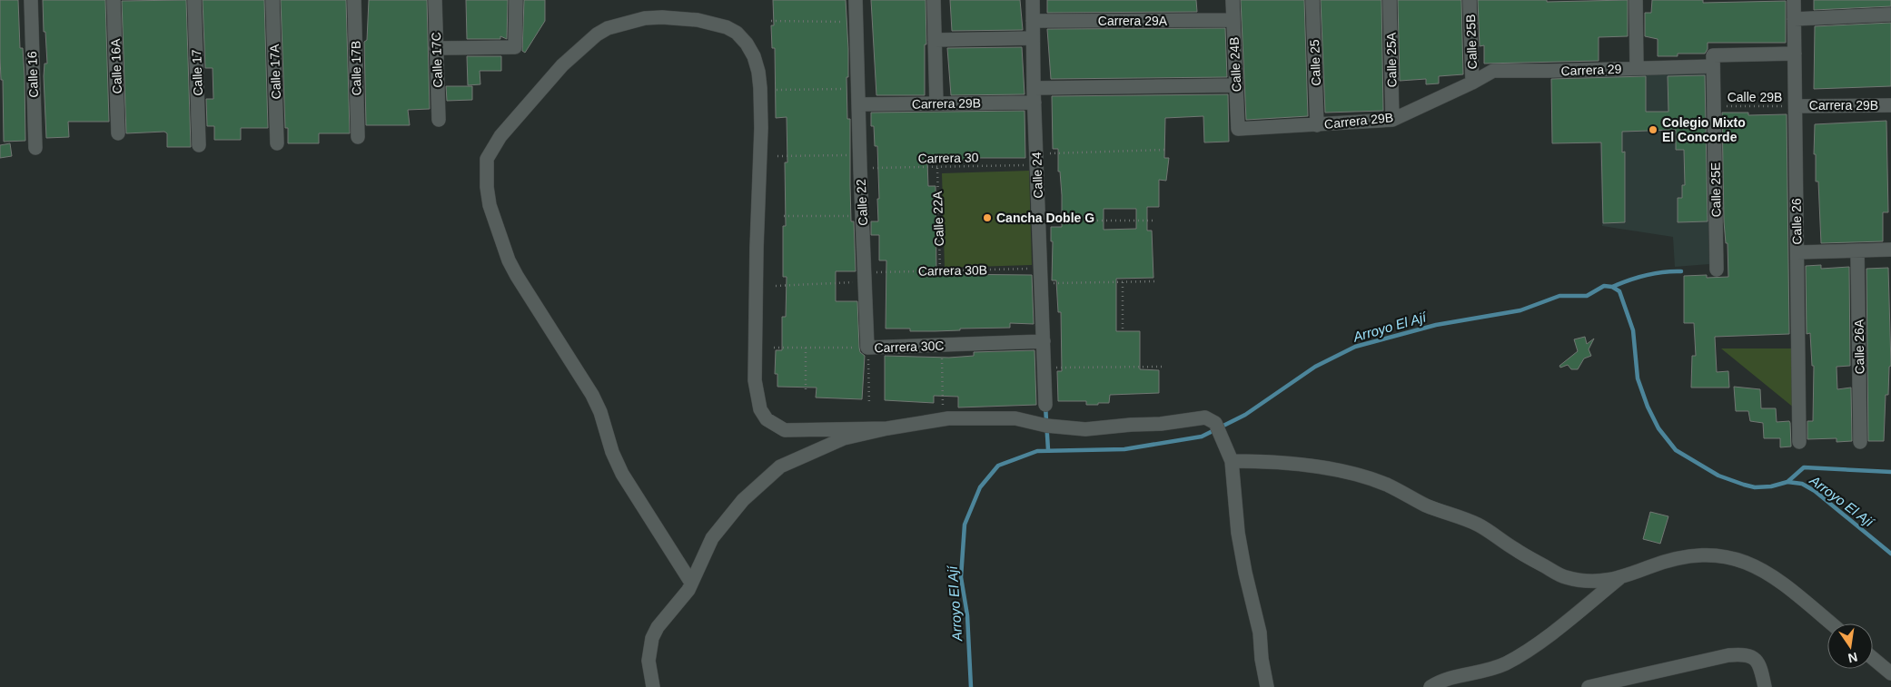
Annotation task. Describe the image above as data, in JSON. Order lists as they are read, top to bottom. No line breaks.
{"streets":{"street":["Carrera 29A","Calle 25B","Calle 17C","Calle 25A","Calle 25","Calle 24B","Calle 16A","Calle 17B","Carrera 29","Calle 17A","Calle 17","Calle 16","Carrera 29B","Calle 24","Calle 25E","Calle 22","Calle 26","Carrera 30C","Calle 26A"],"path":["Calle 29B","Carrera 30","Calle 22A","Carrera 30B"]},"crossings":[["Carrera 29A","Calle 24B"],["Carrera 29A","Calle 24"],["Calle 25B","Carrera 29"],["Calle 25B","Carrera 29B"],["Calle 25A","Carrera 29B"],["Calle 25","Carrera 29B"],["Calle 24B","Carrera 29B"],["Carrera 29","Carrera 29B"],["Carrera 29","Calle 25E"],["Carrera 29","Calle 26"],["Calle 29B","Carrera 29B"],["Calle 29B","Calle 25E"],["Calle 29B","Calle 26"],["Carrera 29B","Calle 24"],["Carrera 29B","Calle 22"],["Carrera 29B","Calle 26"],["Carrera 30","Calle 24"],["Carrera 30","Calle 22"],["Carrera 30","Calle 22A"],["Calle 24","Carrera 30B"],["Calle 24","Carrera 30C"],["Calle 22","Carrera 30B"],["Calle 22","Carrera 30C"],["Calle 22A","Carrera 30B"]],"water":["Arroyo El Ají"],"places":["Colegio Mixto El Concorde","Cancha Doble G"],"north":"bottom"}
